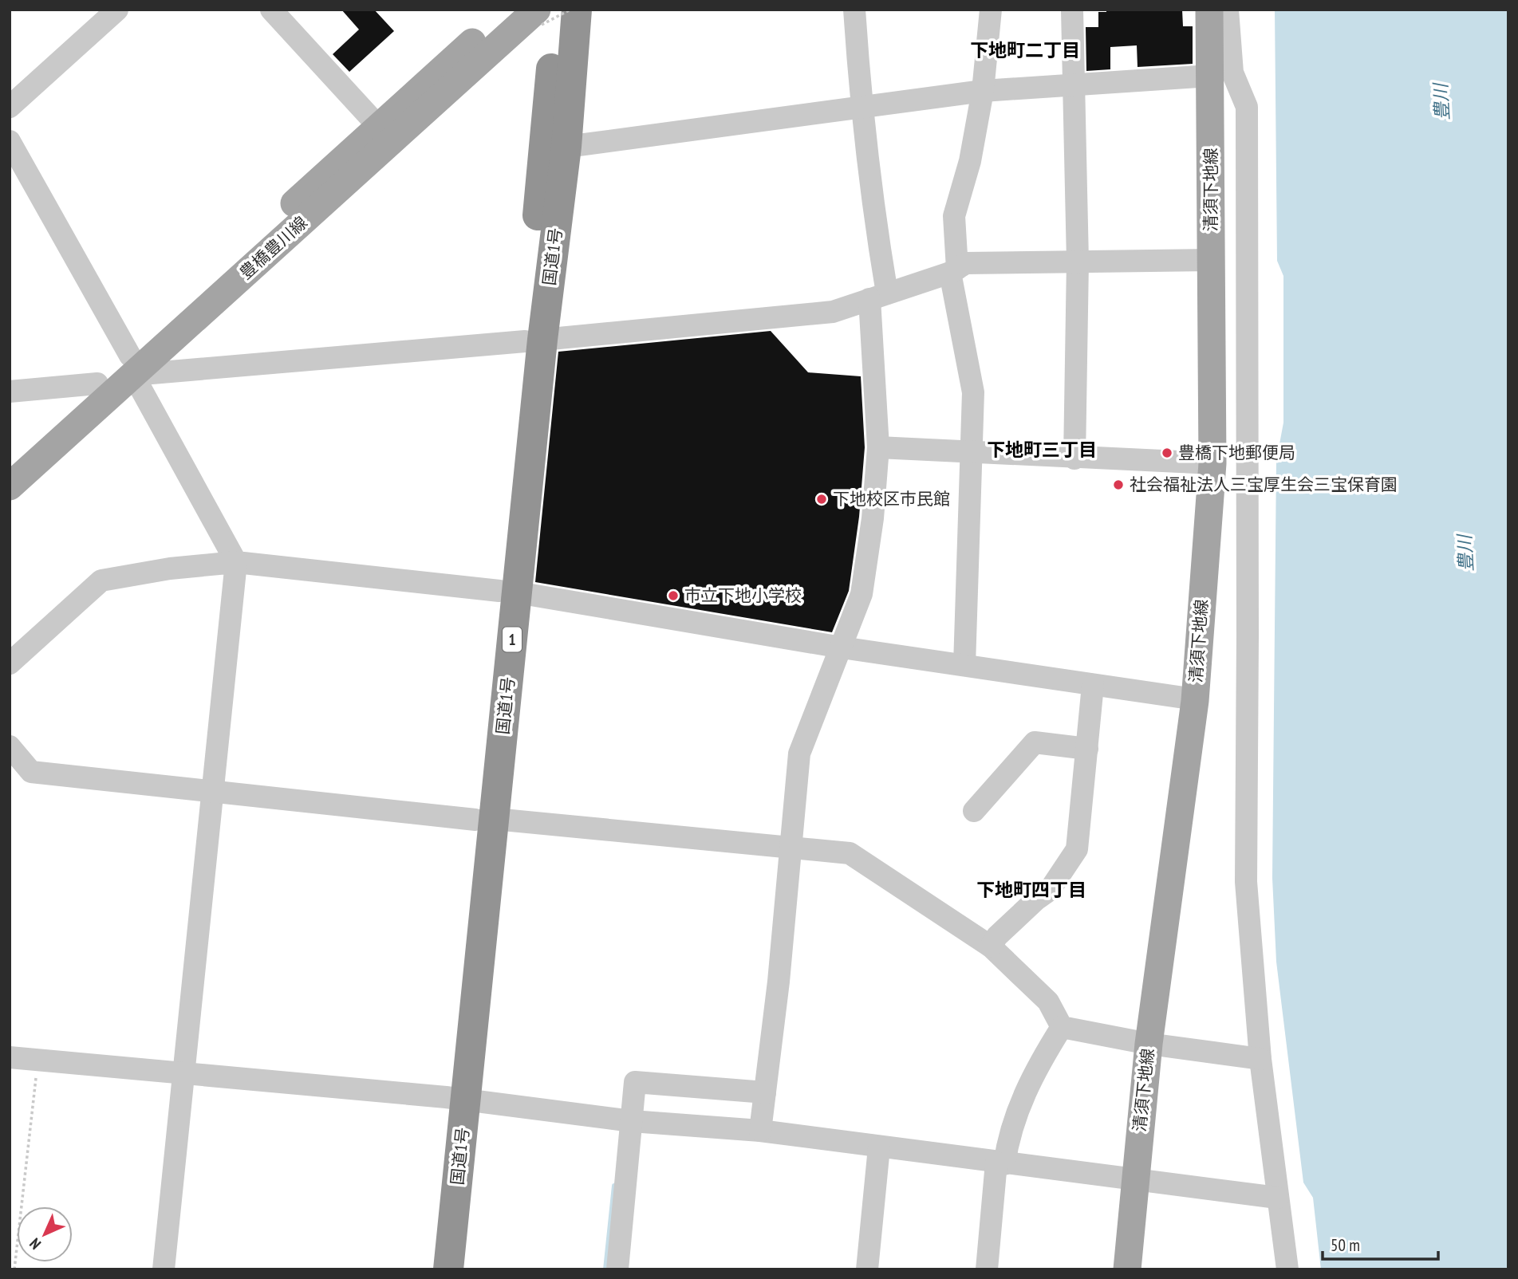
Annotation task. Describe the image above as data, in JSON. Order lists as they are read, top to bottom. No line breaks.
{"streets":{"highway":["国道1号","1"],"main road":["清須下地線","豊橋豊川線"]},"crossings":[["豊橋豊川線","国道1号"]],"districts":["下地町二丁目","下地町三丁目","下地町四丁目"],"water":["豊川"],"places":["豊橋下地郵便局","社会福祉法人三宝厚生会三宝保育園","下地校区市民館","市立下地小学校"],"scale_bar":"50 m","north":"bottom left"}
